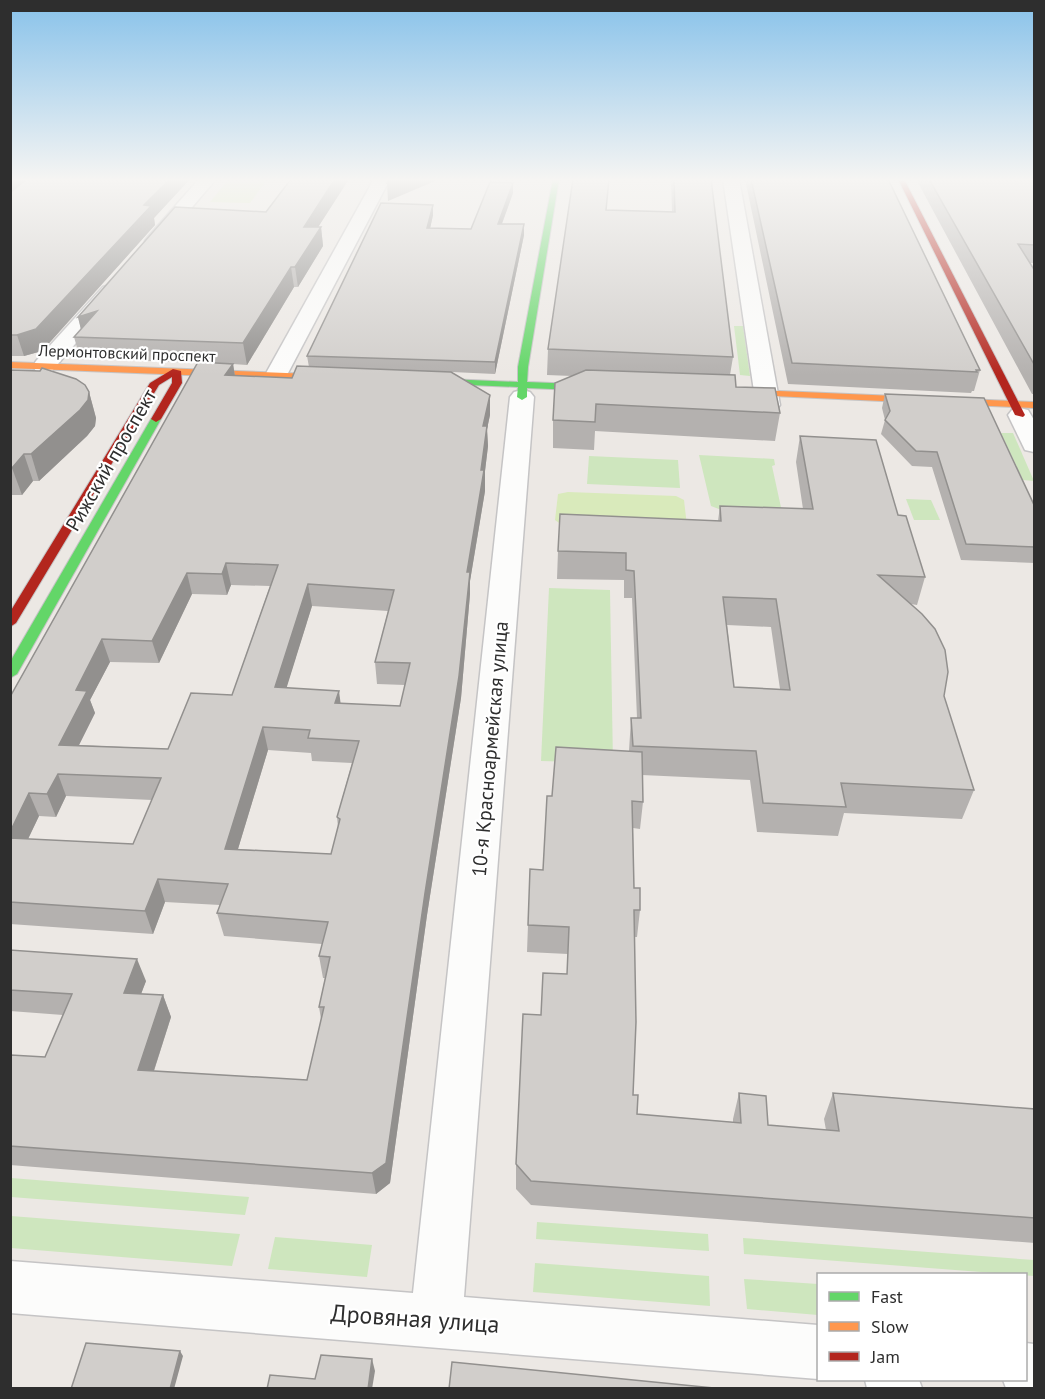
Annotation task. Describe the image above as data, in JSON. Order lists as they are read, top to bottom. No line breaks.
{"streets":{"main road":["Лермонтовский проспект","Рижский проспект","10-я Красноармейская улица"],"street":["Дровяная улица"]},"crossings":[["Лермонтовский проспект","Рижский проспект"],["10-я Красноармейская улица","Дровяная улица"]],"legend":["Fast","Slow","Jam"]}
